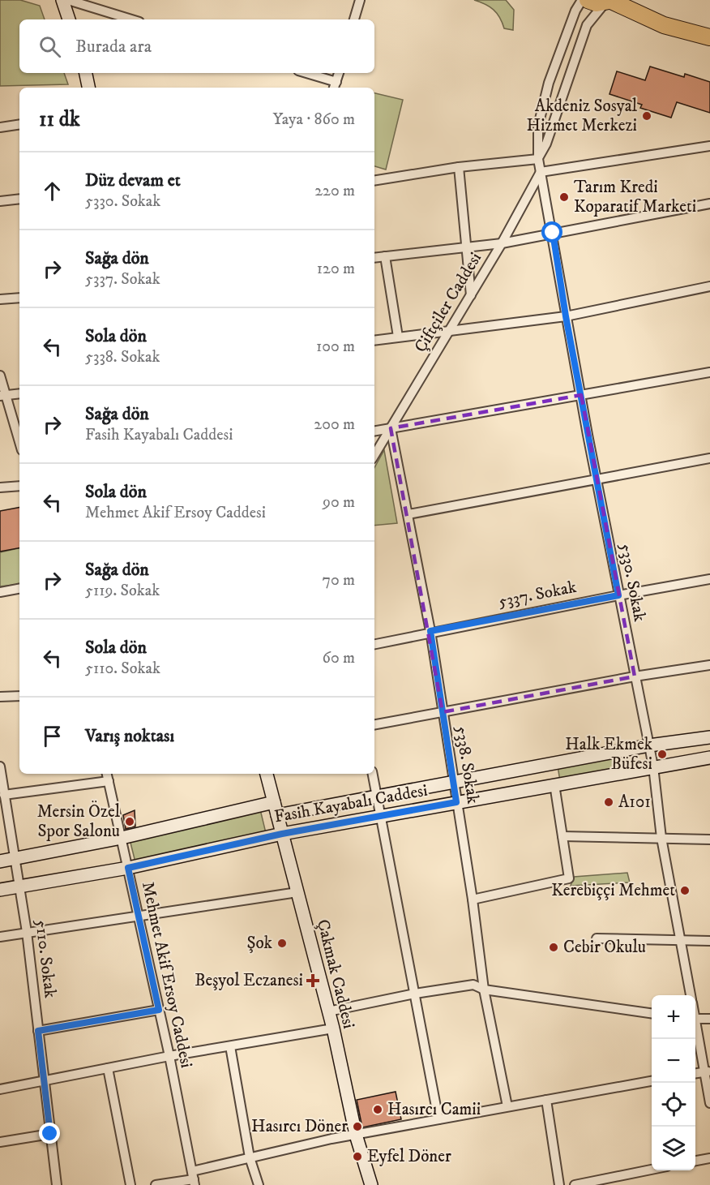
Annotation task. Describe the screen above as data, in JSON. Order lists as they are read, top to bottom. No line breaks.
{"streets":{"street":["Çiftçiler Caddesi","5330. Sokak","5337. Sokak","5338. Sokak","Fasih Kayabalı Caddesi","5110. Sokak","Çakmak Caddesi","Mehmet Akif Ersoy Caddesi"]},"crossings":[["Çiftçiler Caddesi","5330. Sokak"],["Çiftçiler Caddesi","5338. Sokak"],["5330. Sokak","5337. Sokak"],["5330. Sokak","Fasih Kayabalı Caddesi"],["5337. Sokak","5338. Sokak"],["5338. Sokak","Fasih Kayabalı Caddesi"],["Fasih Kayabalı Caddesi","5110. Sokak"],["Fasih Kayabalı Caddesi","Çakmak Caddesi"],["Fasih Kayabalı Caddesi","Mehmet Akif Ersoy Caddesi"]],"places":{"other":["Akdeniz Sosyal Hizmet Merkezi","Tarım Kredi Koparatif Marketi","Halk Ekmek Büfesi","A101","Mersin Özel Spor Salonu","Kerebiççi Mehmet","Şok","Cebir Okulu","Hasırcı Camii","Hasırcı Döner","Eyfel Döner"],"health":["Beşyol Eczanesi"]},"page":{"search":"Burada ara","heading":["11 dk","Yaya · 860 m"],"list":[["Düz devam et","5330. Sokak","220 m"],["Sağa dön","5337. Sokak","120 m"],["Sola dön","5338. Sokak","100 m"],["Sağa dön","Fasih Kayabalı Caddesi","200 m"],["Sola dön","Mehmet Akif Ersoy Caddesi","90 m"],["Sağa dön","5119. Sokak","70 m"],["Sola dön","5110. Sokak","60 m"],"Varış noktası"],"map_buttons":["+","−"]}}
